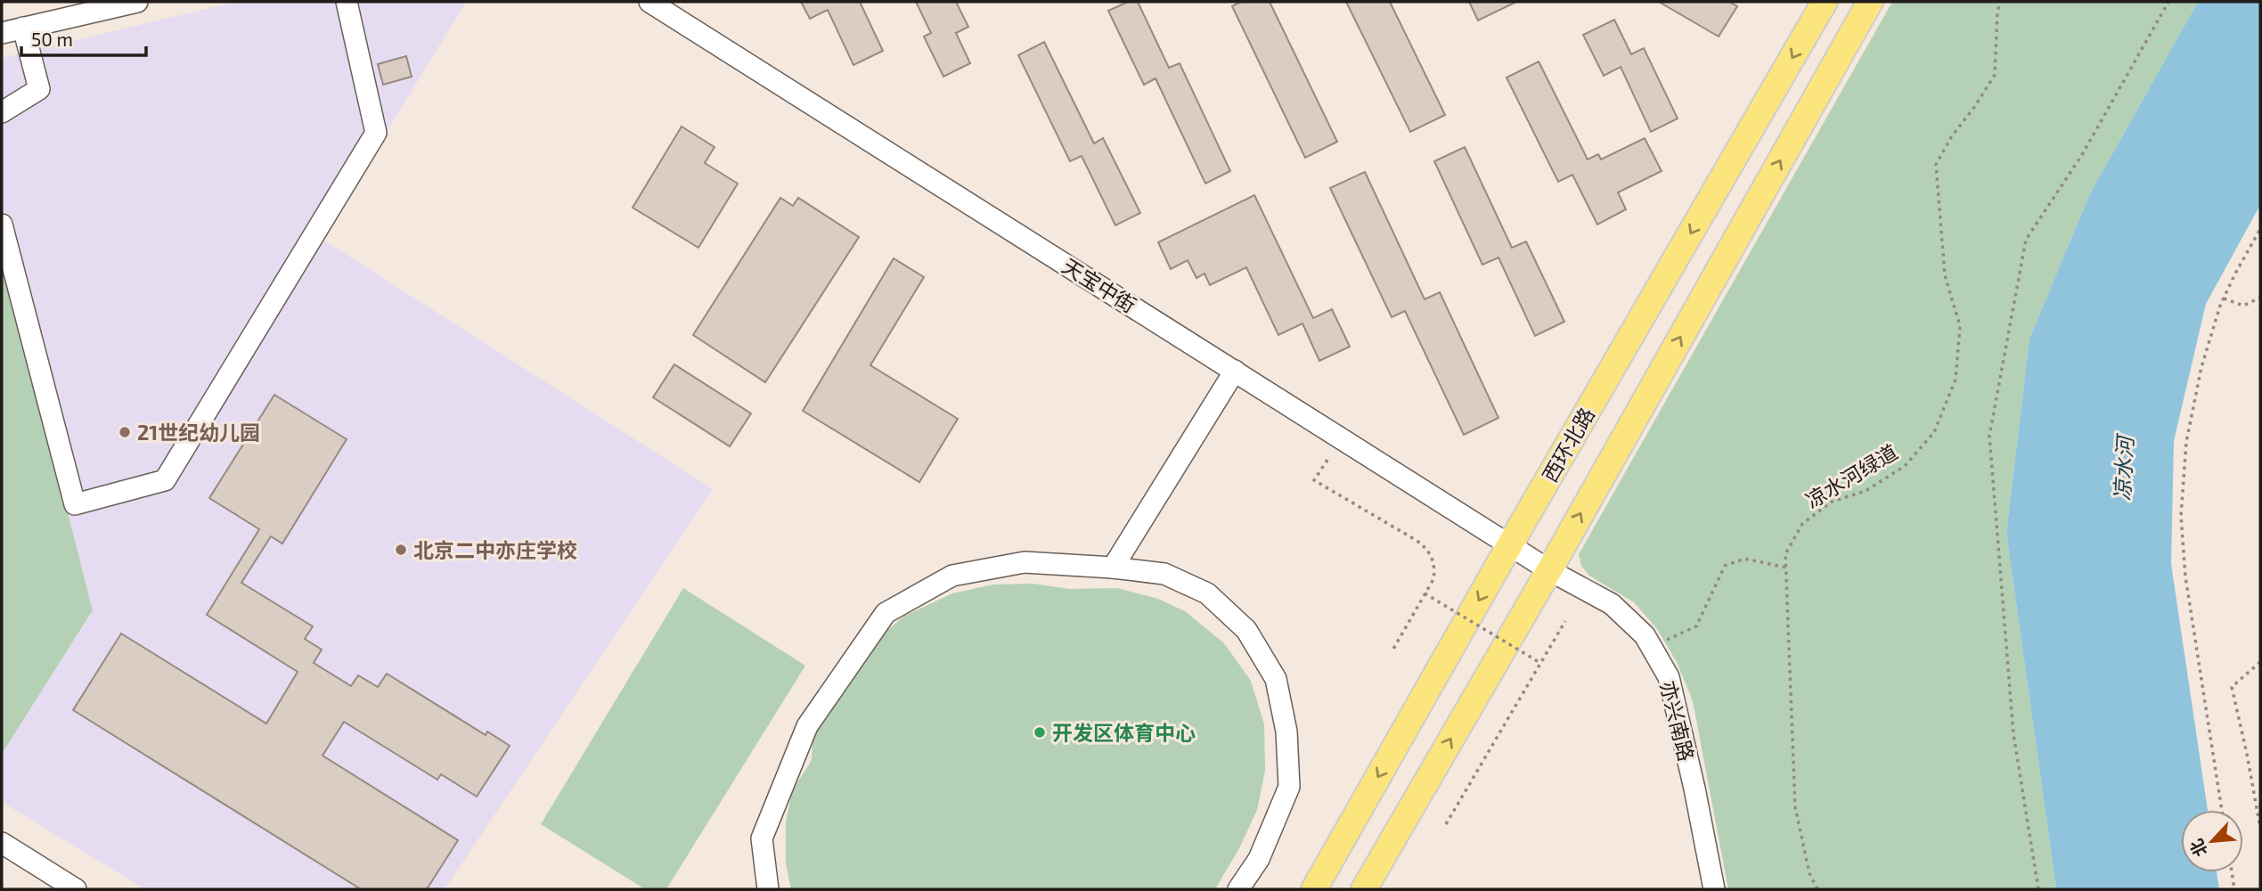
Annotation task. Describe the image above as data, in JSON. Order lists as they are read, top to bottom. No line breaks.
{"streets":{"main road":["西环北路"],"street":["天宝中街","亦兴南路"],"path":["凉水河绿道"]},"crossings":[["天宝中街","西环北路"],["天宝中街","亦兴南路"]],"water":["凉水河"],"places":["21世纪幼儿园","北京二中亦庄学校","开发区体育中心"],"scale_bar":"50 m","north":"bottom left"}
